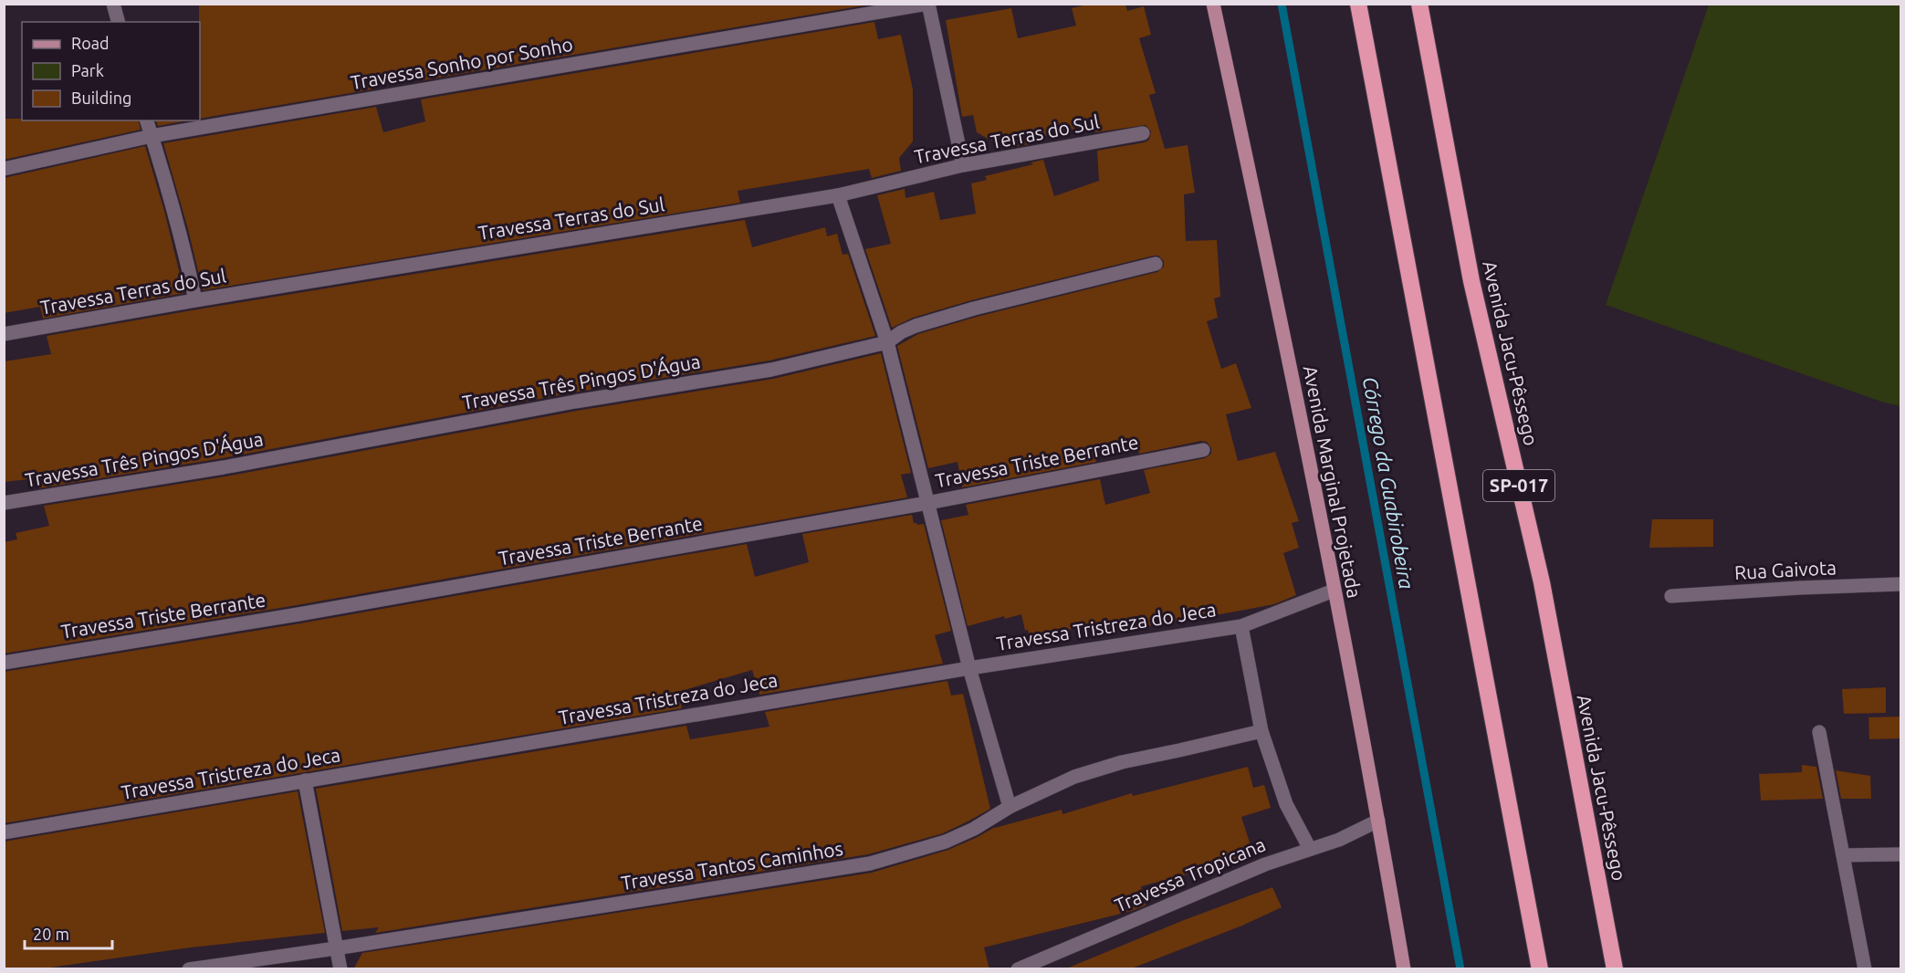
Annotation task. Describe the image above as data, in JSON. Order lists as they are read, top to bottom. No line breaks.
{"streets":{"highway":["Avenida Jacu-Pêssego","SP-017"],"main road":["Avenida Marginal Projetada"],"street":["Travessa Sonho por Sonho","Travessa Terras do Sul","Travessa Três Pingos D'Água","Travessa Triste Berrante","Rua Gaivota","Travessa Tristreza do Jeca","Travessa Tantos Caminhos","Travessa Tropicana"]},"crossings":[["Avenida Marginal Projetada","Travessa Tristreza do Jeca"],["Avenida Marginal Projetada","Travessa Tropicana"]],"water":["Córrego da Guabirobeira"],"legend":["Road","Park","Building"],"scale_bar":"20 m"}
